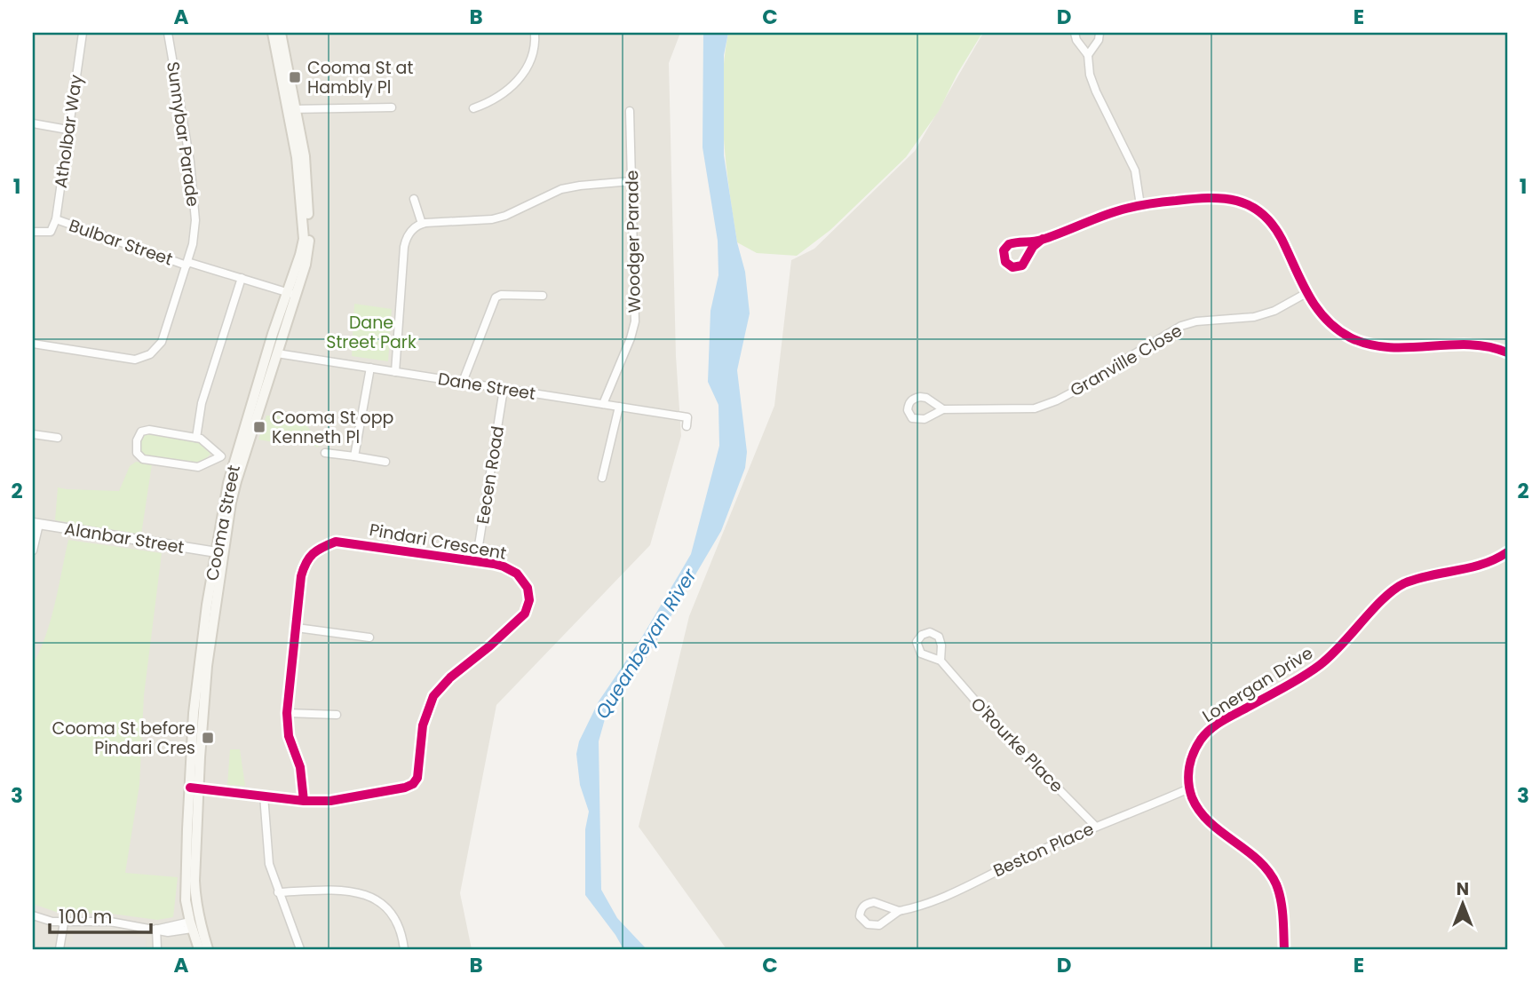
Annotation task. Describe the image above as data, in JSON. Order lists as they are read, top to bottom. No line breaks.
{"streets":{"main road":["Cooma Street"],"street":["Atholbar Way","Sunnybar Parade","Woodger Parade","Bulbar Street","Granville Close","Dane Street","Eecen Road","Alanbar Street","Pindari Crescent","Lonergan Drive","O'Rourke Place","Beston Place"]},"crossings":[["Atholbar Way","Bulbar Street"],["Sunnybar Parade","Bulbar Street"],["Woodger Parade","Dane Street"],["Bulbar Street","Cooma Street"],["Dane Street","Eecen Road"],["Dane Street","Cooma Street"],["Eecen Road","Pindari Crescent"],["Cooma Street","Alanbar Street"],["Cooma Street","Pindari Crescent"],["Lonergan Drive","Beston Place"],["O'Rourke Place","Beston Place"]],"water":["Queanbeyan River"],"parks":["Dane Street Park"],"places":{"transit":["Cooma St at Hambly Pl","Cooma St opp Kenneth Pl","Cooma St before Pindari Cres"]},"scale_bar":"100 m","north":"top","grid":{"columns":["A","B","C","D","E"],"rows":["1","2","3"]}}
